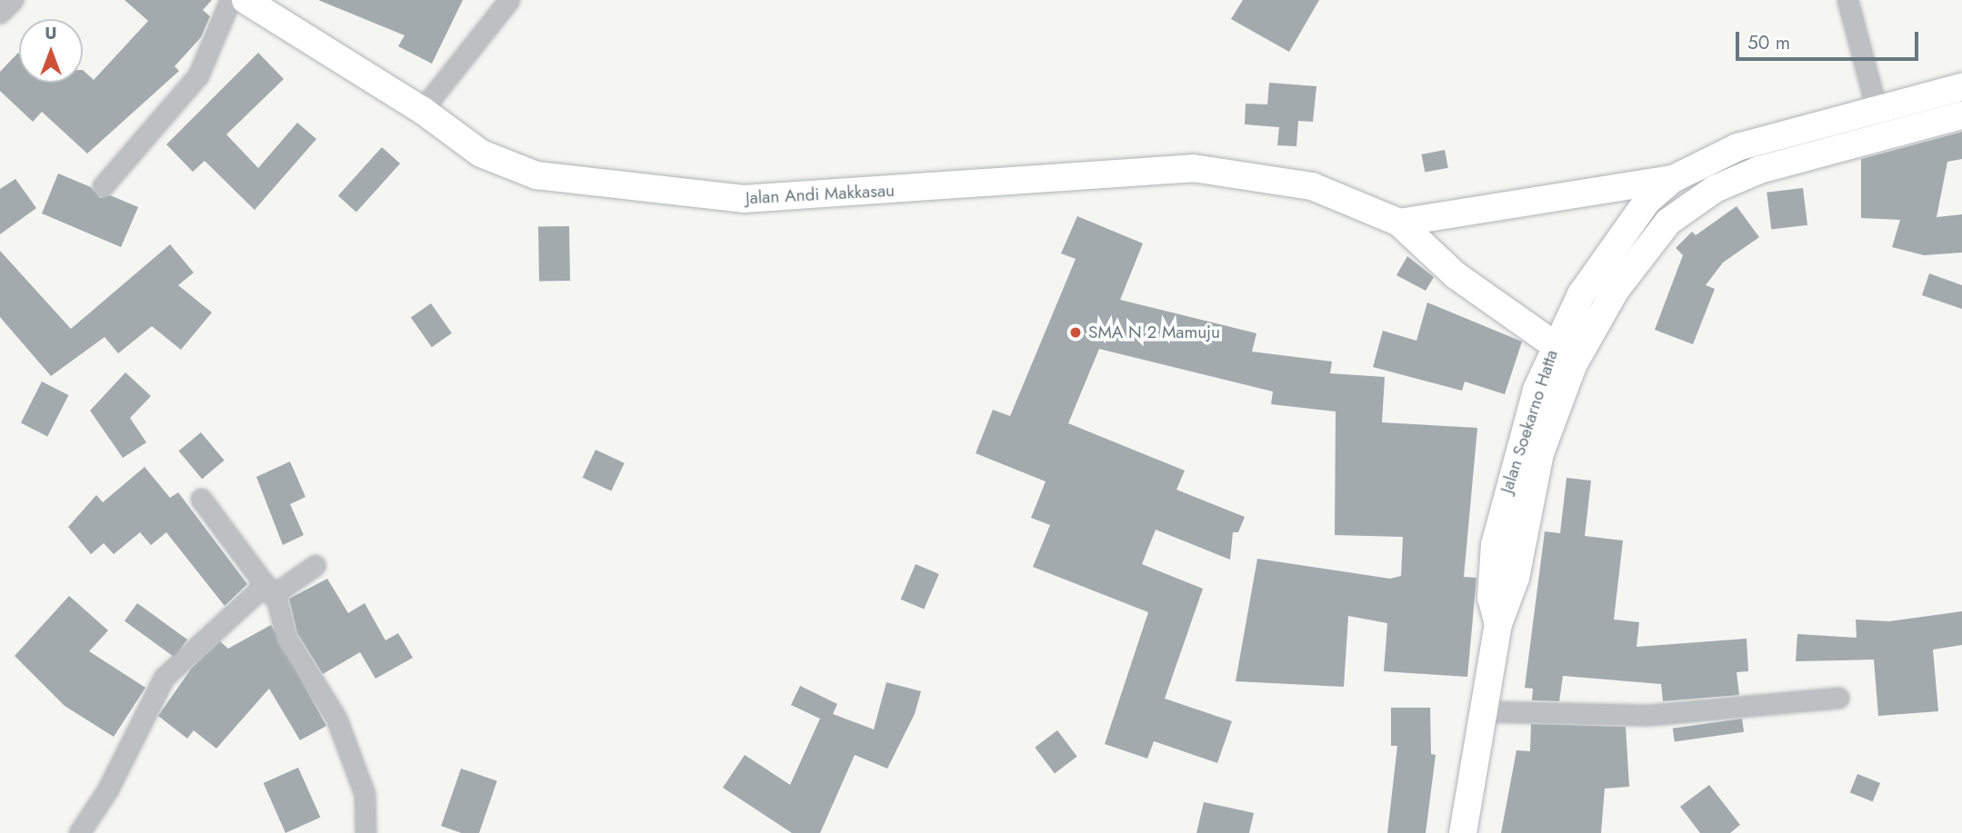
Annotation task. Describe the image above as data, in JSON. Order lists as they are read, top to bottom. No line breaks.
{"streets":{"street":["Jalan Andi Makkasau","Jalan Soekarno Hatta"]},"places":["SMA N 2 Mamuju"],"scale_bar":"50 m","north":"top"}
